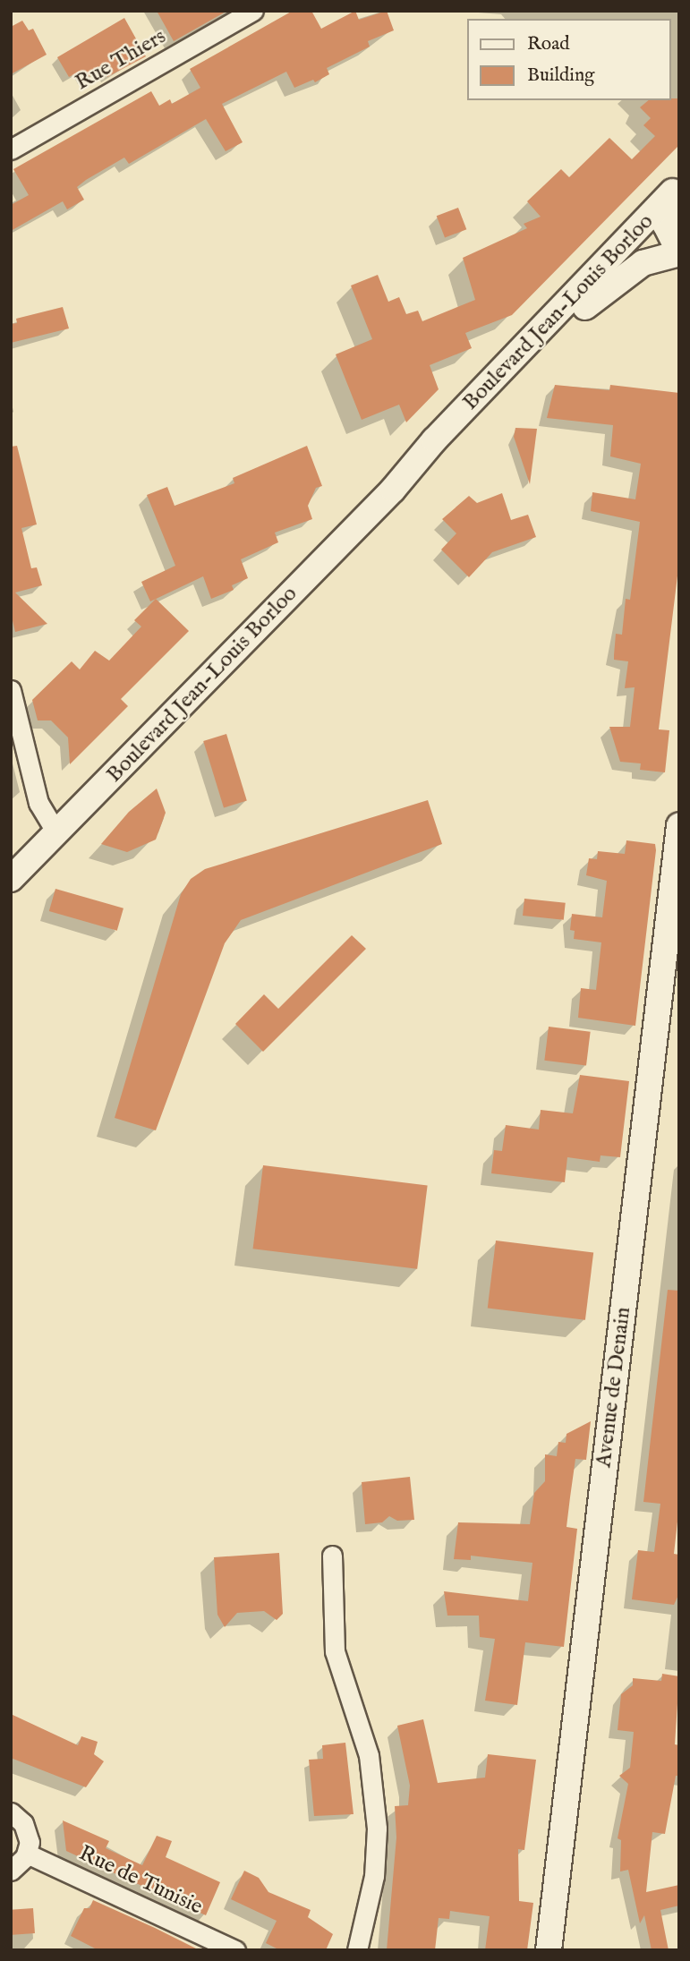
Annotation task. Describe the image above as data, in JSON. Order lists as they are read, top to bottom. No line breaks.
{"streets":{"main road":["Boulevard Jean-Louis Borloo","Avenue de Denain"],"street":["Rue Thiers","Rue de Tunisie"]},"legend":["Road","Building"]}
